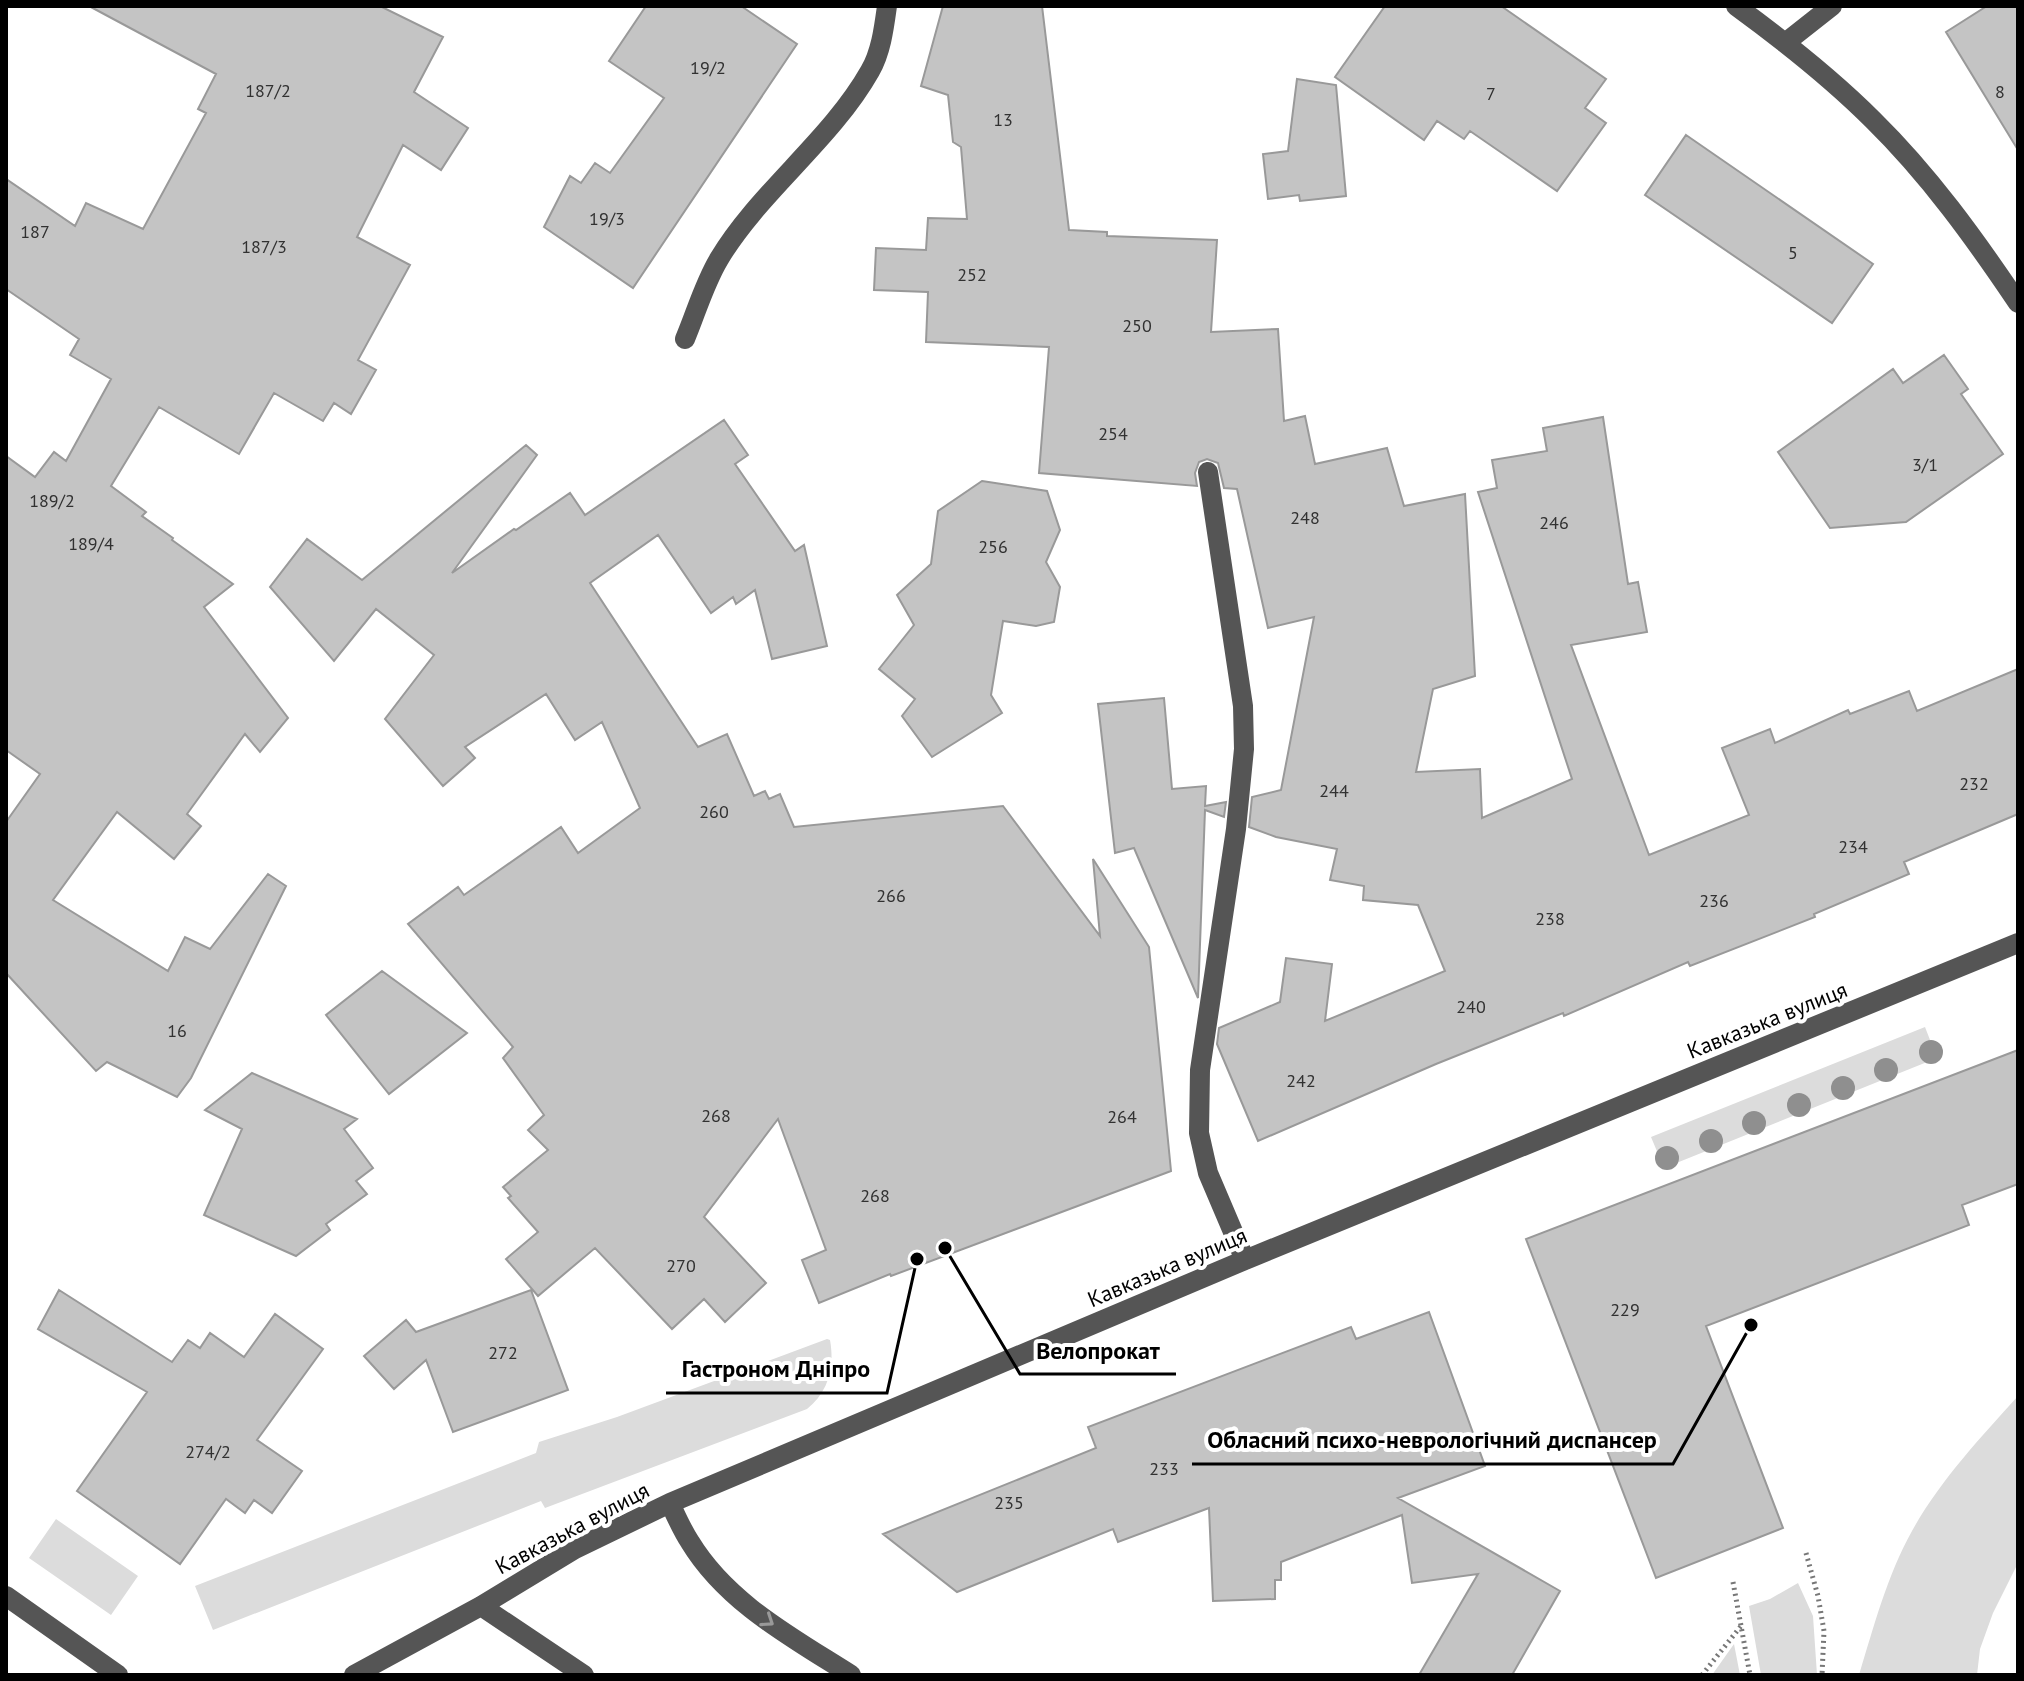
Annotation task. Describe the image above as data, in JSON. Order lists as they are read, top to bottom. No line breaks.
{"streets":{"street":["Кавказька вулиця"]},"places":["Велопрокат","Гастроном Дніпро","Обласний психо-неврологічний диспансер"],"house_numbers":["19/2","187/2","8","7","13","19/3","187","187/3","5","252","250","254","3/1","189/2","248","246","189/4","256","232","244","260","234","266","236","238","240","16","242","268","264","268","270","229","272","274/2","233","235"]}
